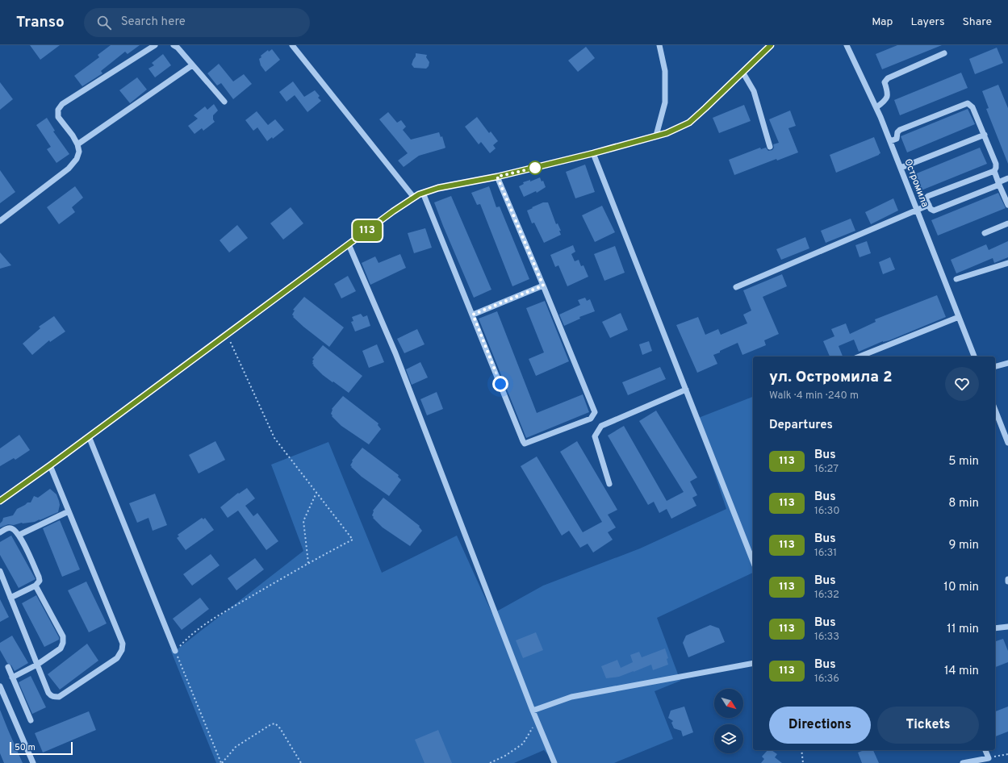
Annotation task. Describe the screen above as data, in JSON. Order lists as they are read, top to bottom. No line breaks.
{"streets":{"street":["Остромила"]},"lines":["bus line 113"],"scale_bar":"50 m","north":"bottom right","page":{"header":"Transo","search":"Search here","nav":["Map","Layers","Share"],"on_map":"113","heading":[["ул. Остромила 2","Walk · 4 min · 240 m"],"Departures"],"list":[{"mark":"113","name":"Bus","note":"16:27","value":"5 min"},{"mark":"113","name":"Bus","note":"16:30","value":"8 min"},{"mark":"113","name":"Bus","note":"16:31","value":"9 min"},{"mark":"113","name":"Bus","note":"16:32","value":"10 min"},{"mark":"113","name":"Bus","note":"16:33","value":"11 min"},{"mark":"113","name":"Bus","note":"16:36","value":"14 min"}],"buttons":["Directions","Tickets"],"scale":"50 m"}}
